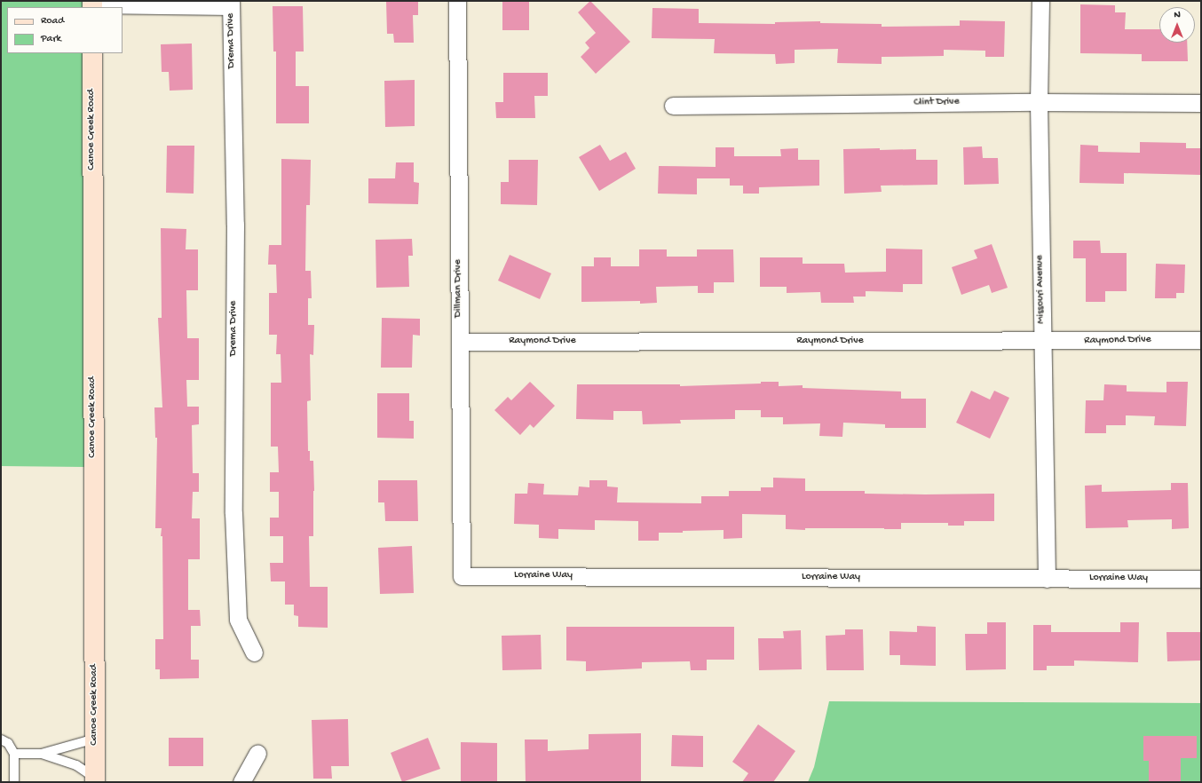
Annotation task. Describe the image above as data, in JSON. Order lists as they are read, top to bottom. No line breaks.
{"streets":{"main road":["Canoe Creek Road"],"street":["Drema Drive","Clint Drive","Dillman Drive","Missouri Avenue","Raymond Drive","Lorraine Way"]},"crossings":[["Clint Drive","Missouri Avenue"],["Dillman Drive","Raymond Drive"],["Dillman Drive","Lorraine Way"],["Missouri Avenue","Raymond Drive"],["Missouri Avenue","Lorraine Way"]],"legend":["Road","Park"],"north":"top"}
